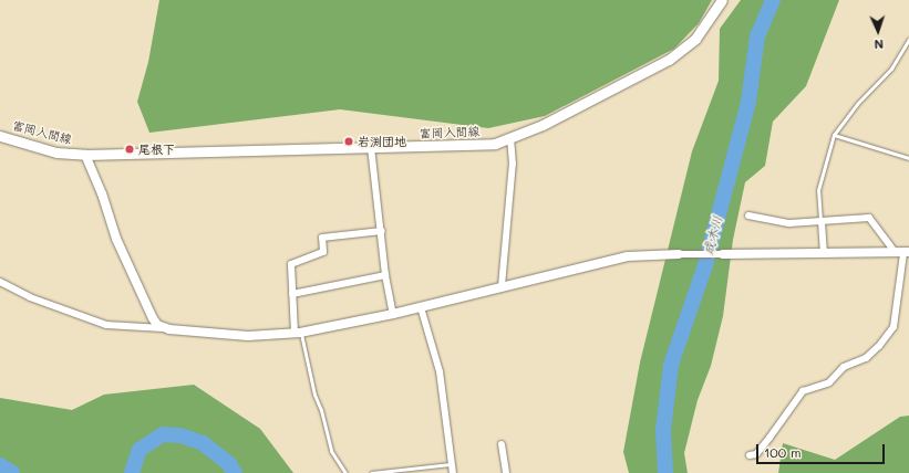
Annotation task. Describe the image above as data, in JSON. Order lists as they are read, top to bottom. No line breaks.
{"streets":{"main road":["富岡入間線"]},"water":["成木川"],"places":["岩渕団地","尾根下"],"scale_bar":"100 m","north":"bottom"}
